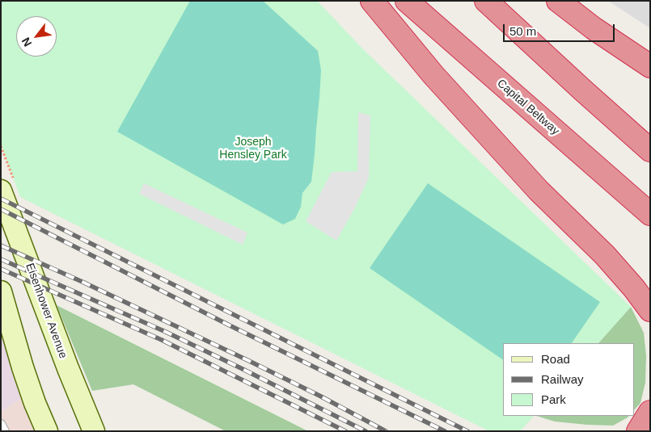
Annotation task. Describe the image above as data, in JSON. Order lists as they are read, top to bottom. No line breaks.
{"streets":{"highway":["Capital Beltway"],"main road":["Eisenhower Avenue"]},"parks":["Joseph Hensley Park"],"legend":["Road","Railway","Park"],"scale_bar":"50 m","north":"bottom left"}
